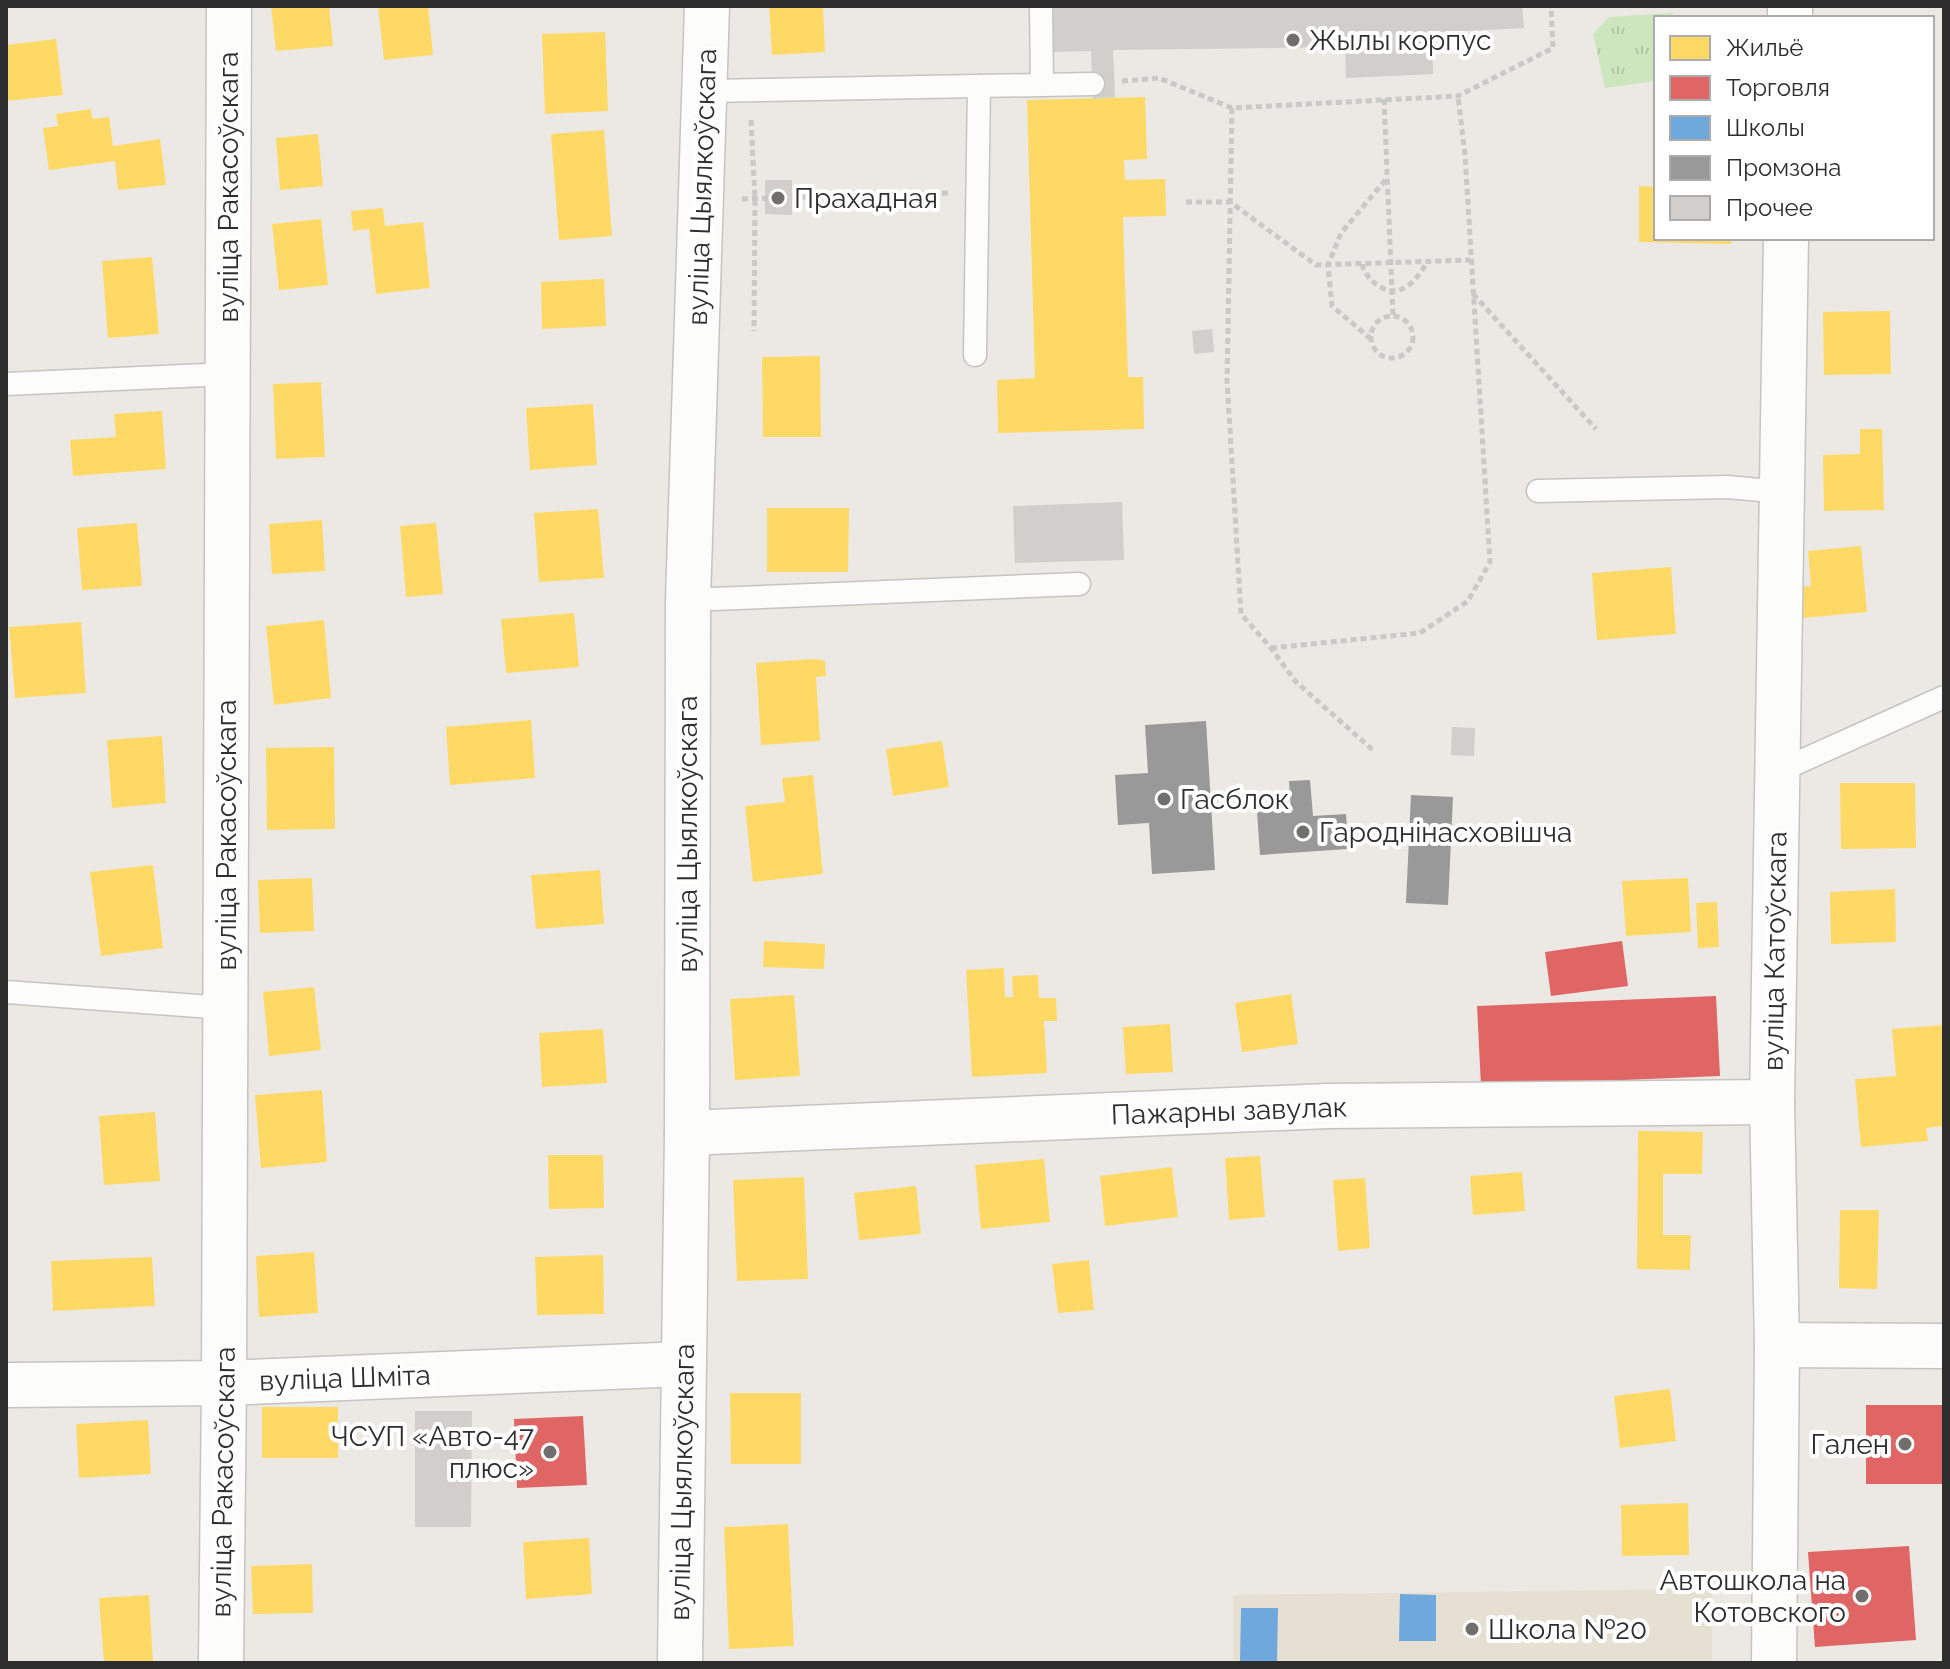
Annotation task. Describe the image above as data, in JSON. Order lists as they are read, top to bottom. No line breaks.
{"streets":{"street":["вуліца Ракасоўскага","вуліца Цыялкоўскага","вуліца Катоўскага","Пажарны завулак","вуліца Шміта"]},"crossings":[["вуліца Ракасоўскага","вуліца Шміта"],["вуліца Цыялкоўскага","Пажарны завулак"],["вуліца Цыялкоўскага","вуліца Шміта"],["вуліца Катоўскага","Пажарны завулак"]],"places":["Жылы корпус","Прахадная","Гасблок","Гароднінасховішча","Гален","ЧСУП «Авто-47 плюс»","Автошкола на Котовского","Школа №20"],"legend":["Жильё","Торговля","Школы","Промзона","Прочее"]}
